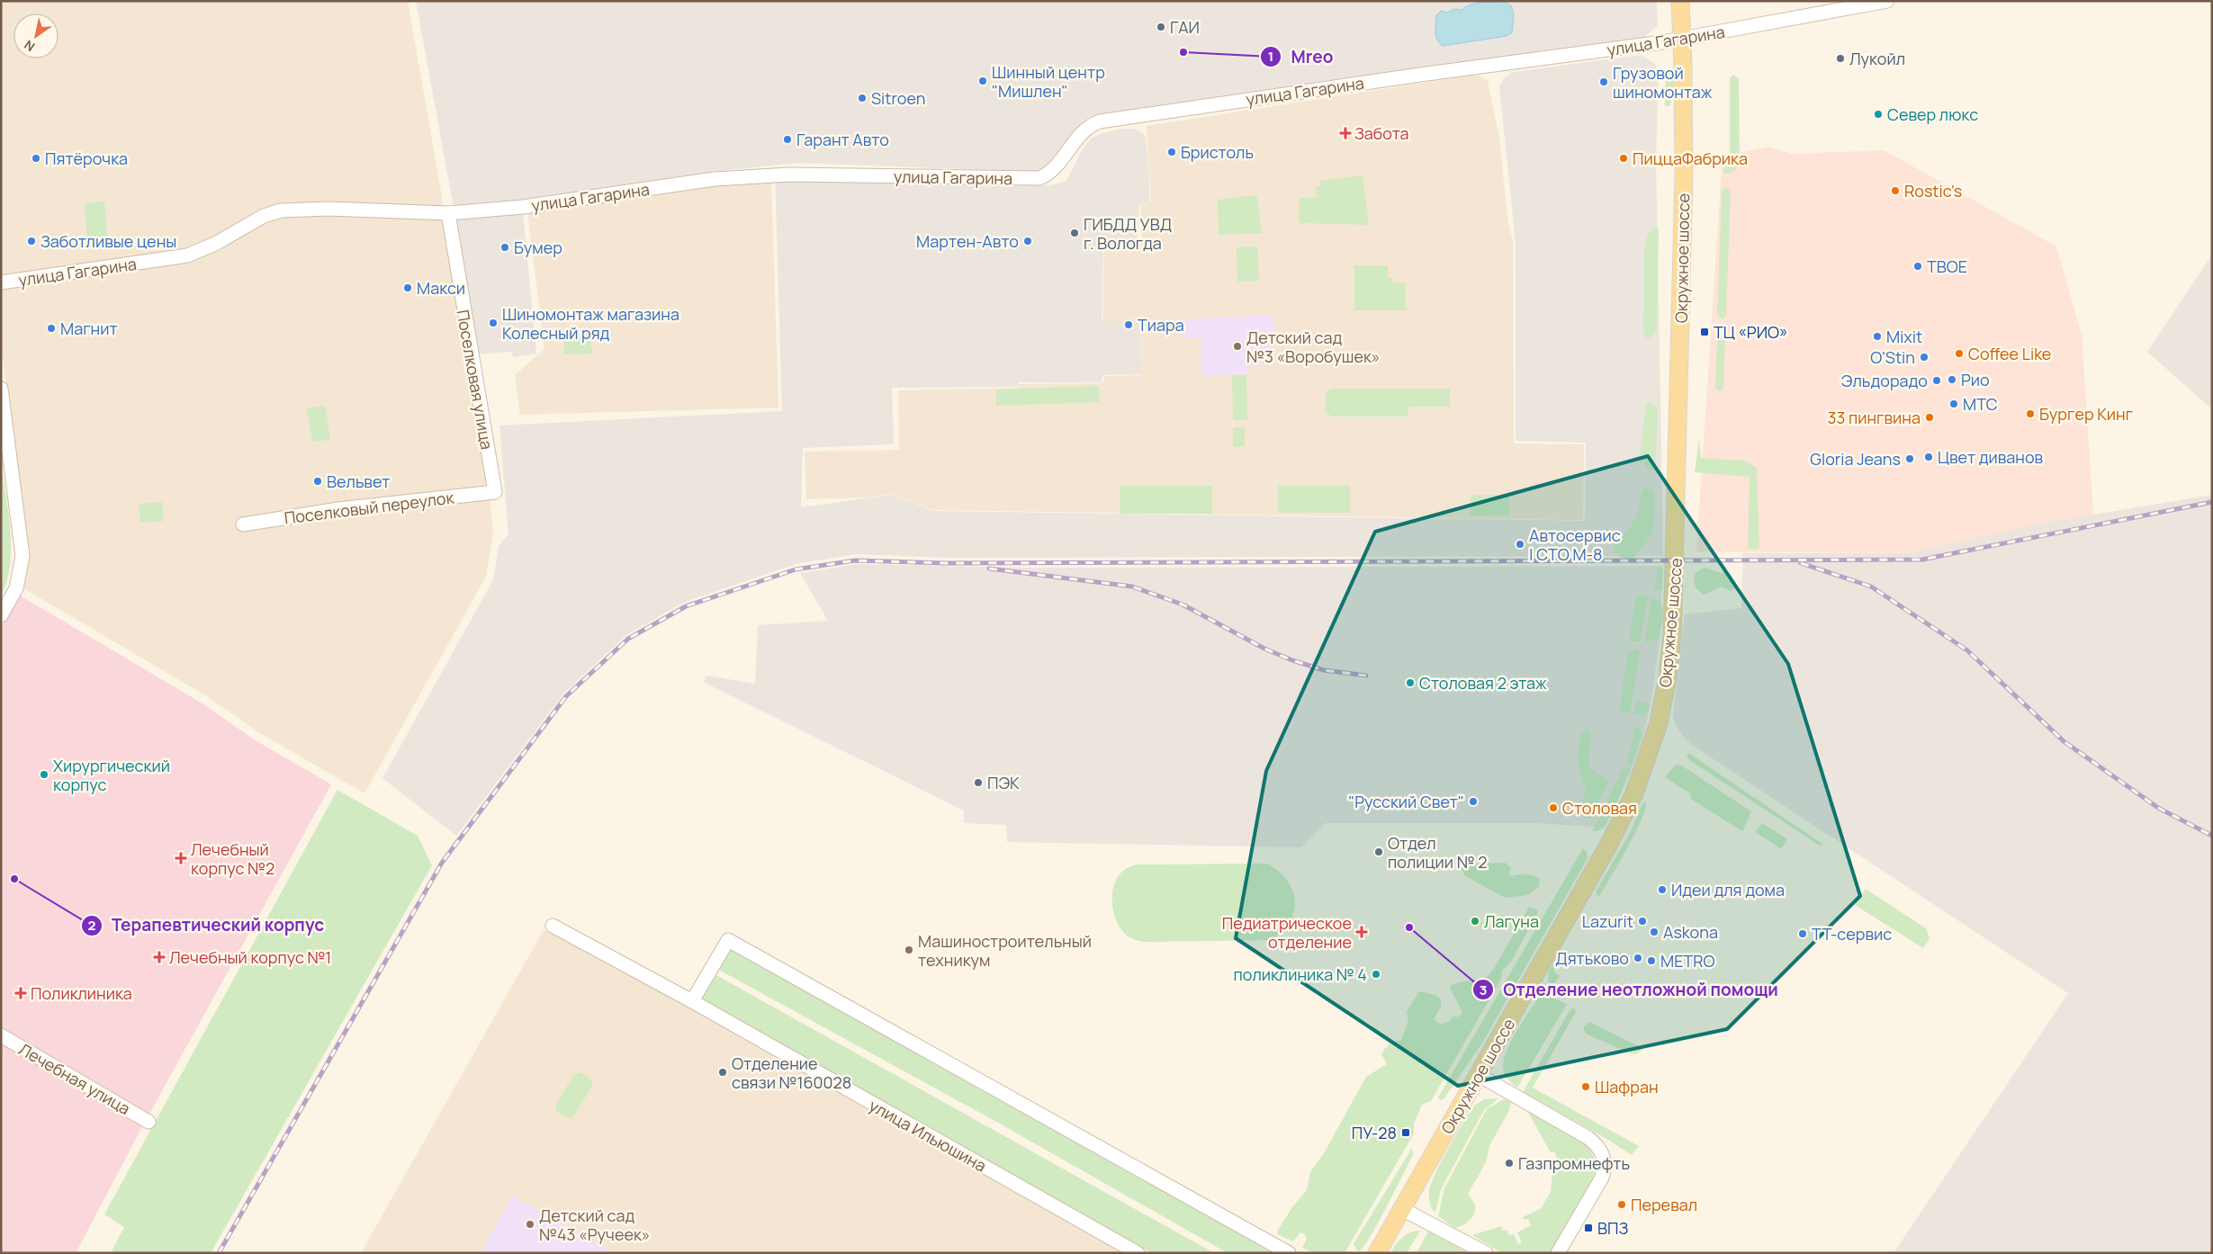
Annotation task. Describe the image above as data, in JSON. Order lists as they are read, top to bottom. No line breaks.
{"streets":{"main road":["Окружное шоссе"],"street":["улица Гагарина","Поселковая улица","Поселковый переулок","Лечебная улица","улица Ильюшина"]},"crossings":[["улица Гагарина","Окружное шоссе"],["улица Гагарина","Поселковая улица"],["Поселковая улица","Поселковый переулок"]],"places":{"other":["ГАИ","Mreo","Лукойл","Шинный центр \"Мишлен\"","Грузовой шиномонтаж","Sitroen","Север люкс","Гарант Авто","Бристоль","Пятёрочка","ПиццаФабрика","Rostic's","ГИБДД УВД г. Вологда","Заботливые цены","Мартен-Авто","Бумер","ТВОЕ","Макси","Шиномонтаж магазина Колесный ряд","Тиара","Магнит","Mixit","Детский сад №3 «Воробушек»","Coffee Like","O'Stin","Рио","Эльдорадо","МТС","Бургер Кинг","33 пингвина","Цвет диванов","Gloria Jeans","Вельвет","Автосервис | СТО М-8","Столовая 2 этаж","Хирургический корпус","ПЭК","\"Русский Свет\"","Столовая","Отдел полиции № 2","Терапевтический корпус","Идеи для дома","Лагуна","Lazurit","Отделение неотложной помощи","Askona","ТТ-сервис","Машиностроительный техникум","Дятьково","METRO","поликлиника № 4","Отделение связи №160028","Шафран","Газпромнефть","Перевал","Детский сад №43 «Ручеек»"],"health":["Забота","Лечебный корпус №2","Педиатрическое отделение","Лечебный корпус №1","Поликлиника"],"transit":["ТЦ «РИО»","ПУ-28","ВПЗ"]},"north":"bottom left"}
